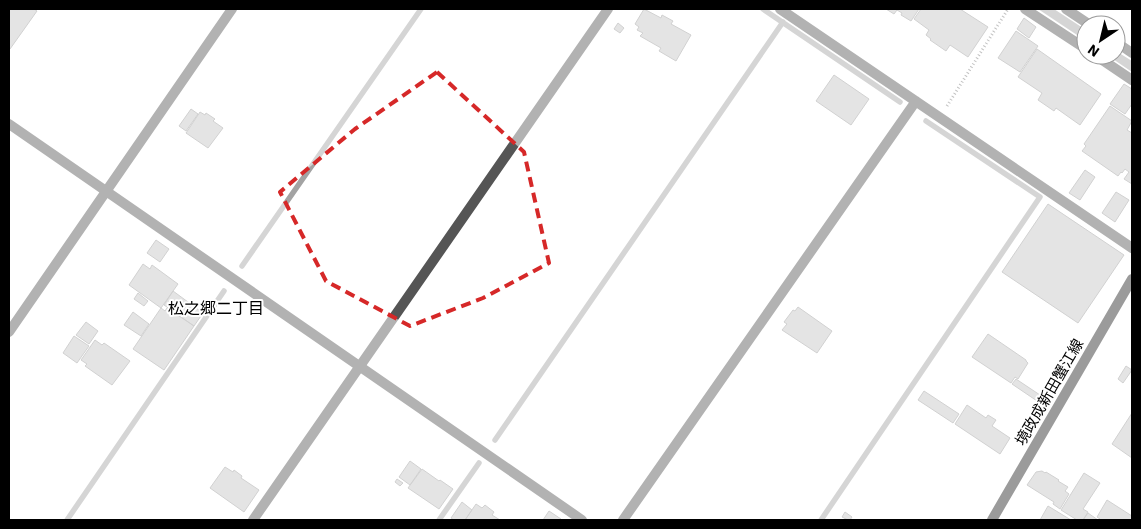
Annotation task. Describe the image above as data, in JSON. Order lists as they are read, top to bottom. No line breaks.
{"streets":{"main road":["境政成新田蟹江線"]},"districts":["松之郷二丁目"],"north":"bottom left"}
